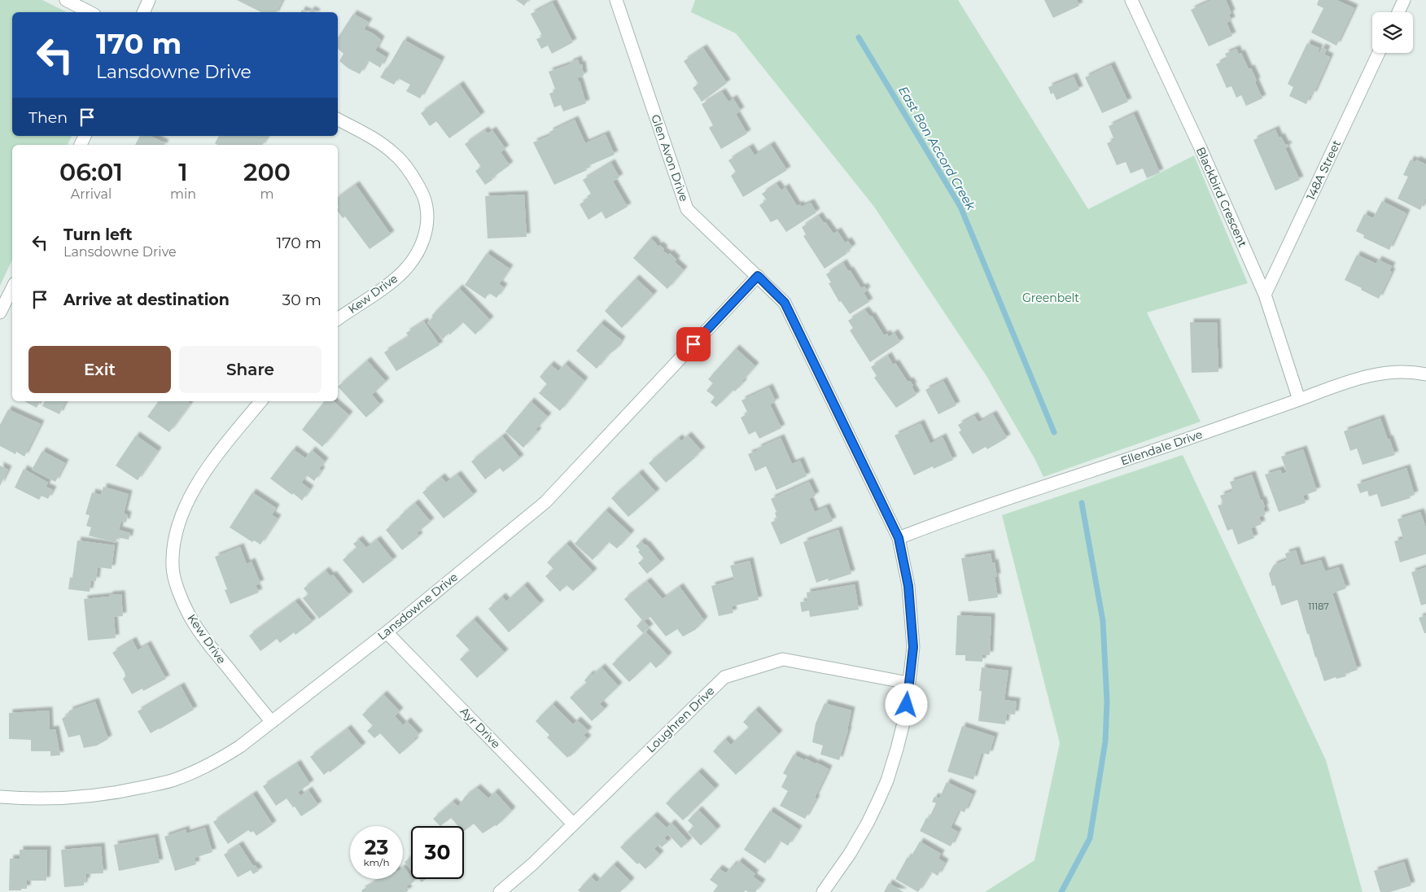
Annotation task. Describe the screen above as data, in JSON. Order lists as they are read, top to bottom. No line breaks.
{"streets":{"street":["Glen Avon Drive","148A Street","Blackbird Crescent","Kew Drive","Ellendale Drive","Lansdowne Drive","Loughren Drive","Ayr Drive"]},"crossings":[["Glen Avon Drive","Ellendale Drive"],["Glen Avon Drive","Lansdowne Drive"],["Glen Avon Drive","Loughren Drive"],["148A Street","Blackbird Crescent"],["Blackbird Crescent","Ellendale Drive"],["Kew Drive","Lansdowne Drive"],["Lansdowne Drive","Ayr Drive"],["Loughren Drive","Ayr Drive"]],"water":["East Bon Accord Creek"],"parks":["Greenbelt"],"house_numbers":["11187"],"page":{"turn":["170 m","Lansdowne Drive"],"then":"Then","eta":["06:01","Arrival","1","min","200","m"],"list":[{"name":"Turn left","note":"Lansdowne Drive","value":"170 m"},{"name":"Arrive at destination","value":"30 m"}],"buttons":["Exit","Share"],"speed":"23 km/h","limit":"30"}}
